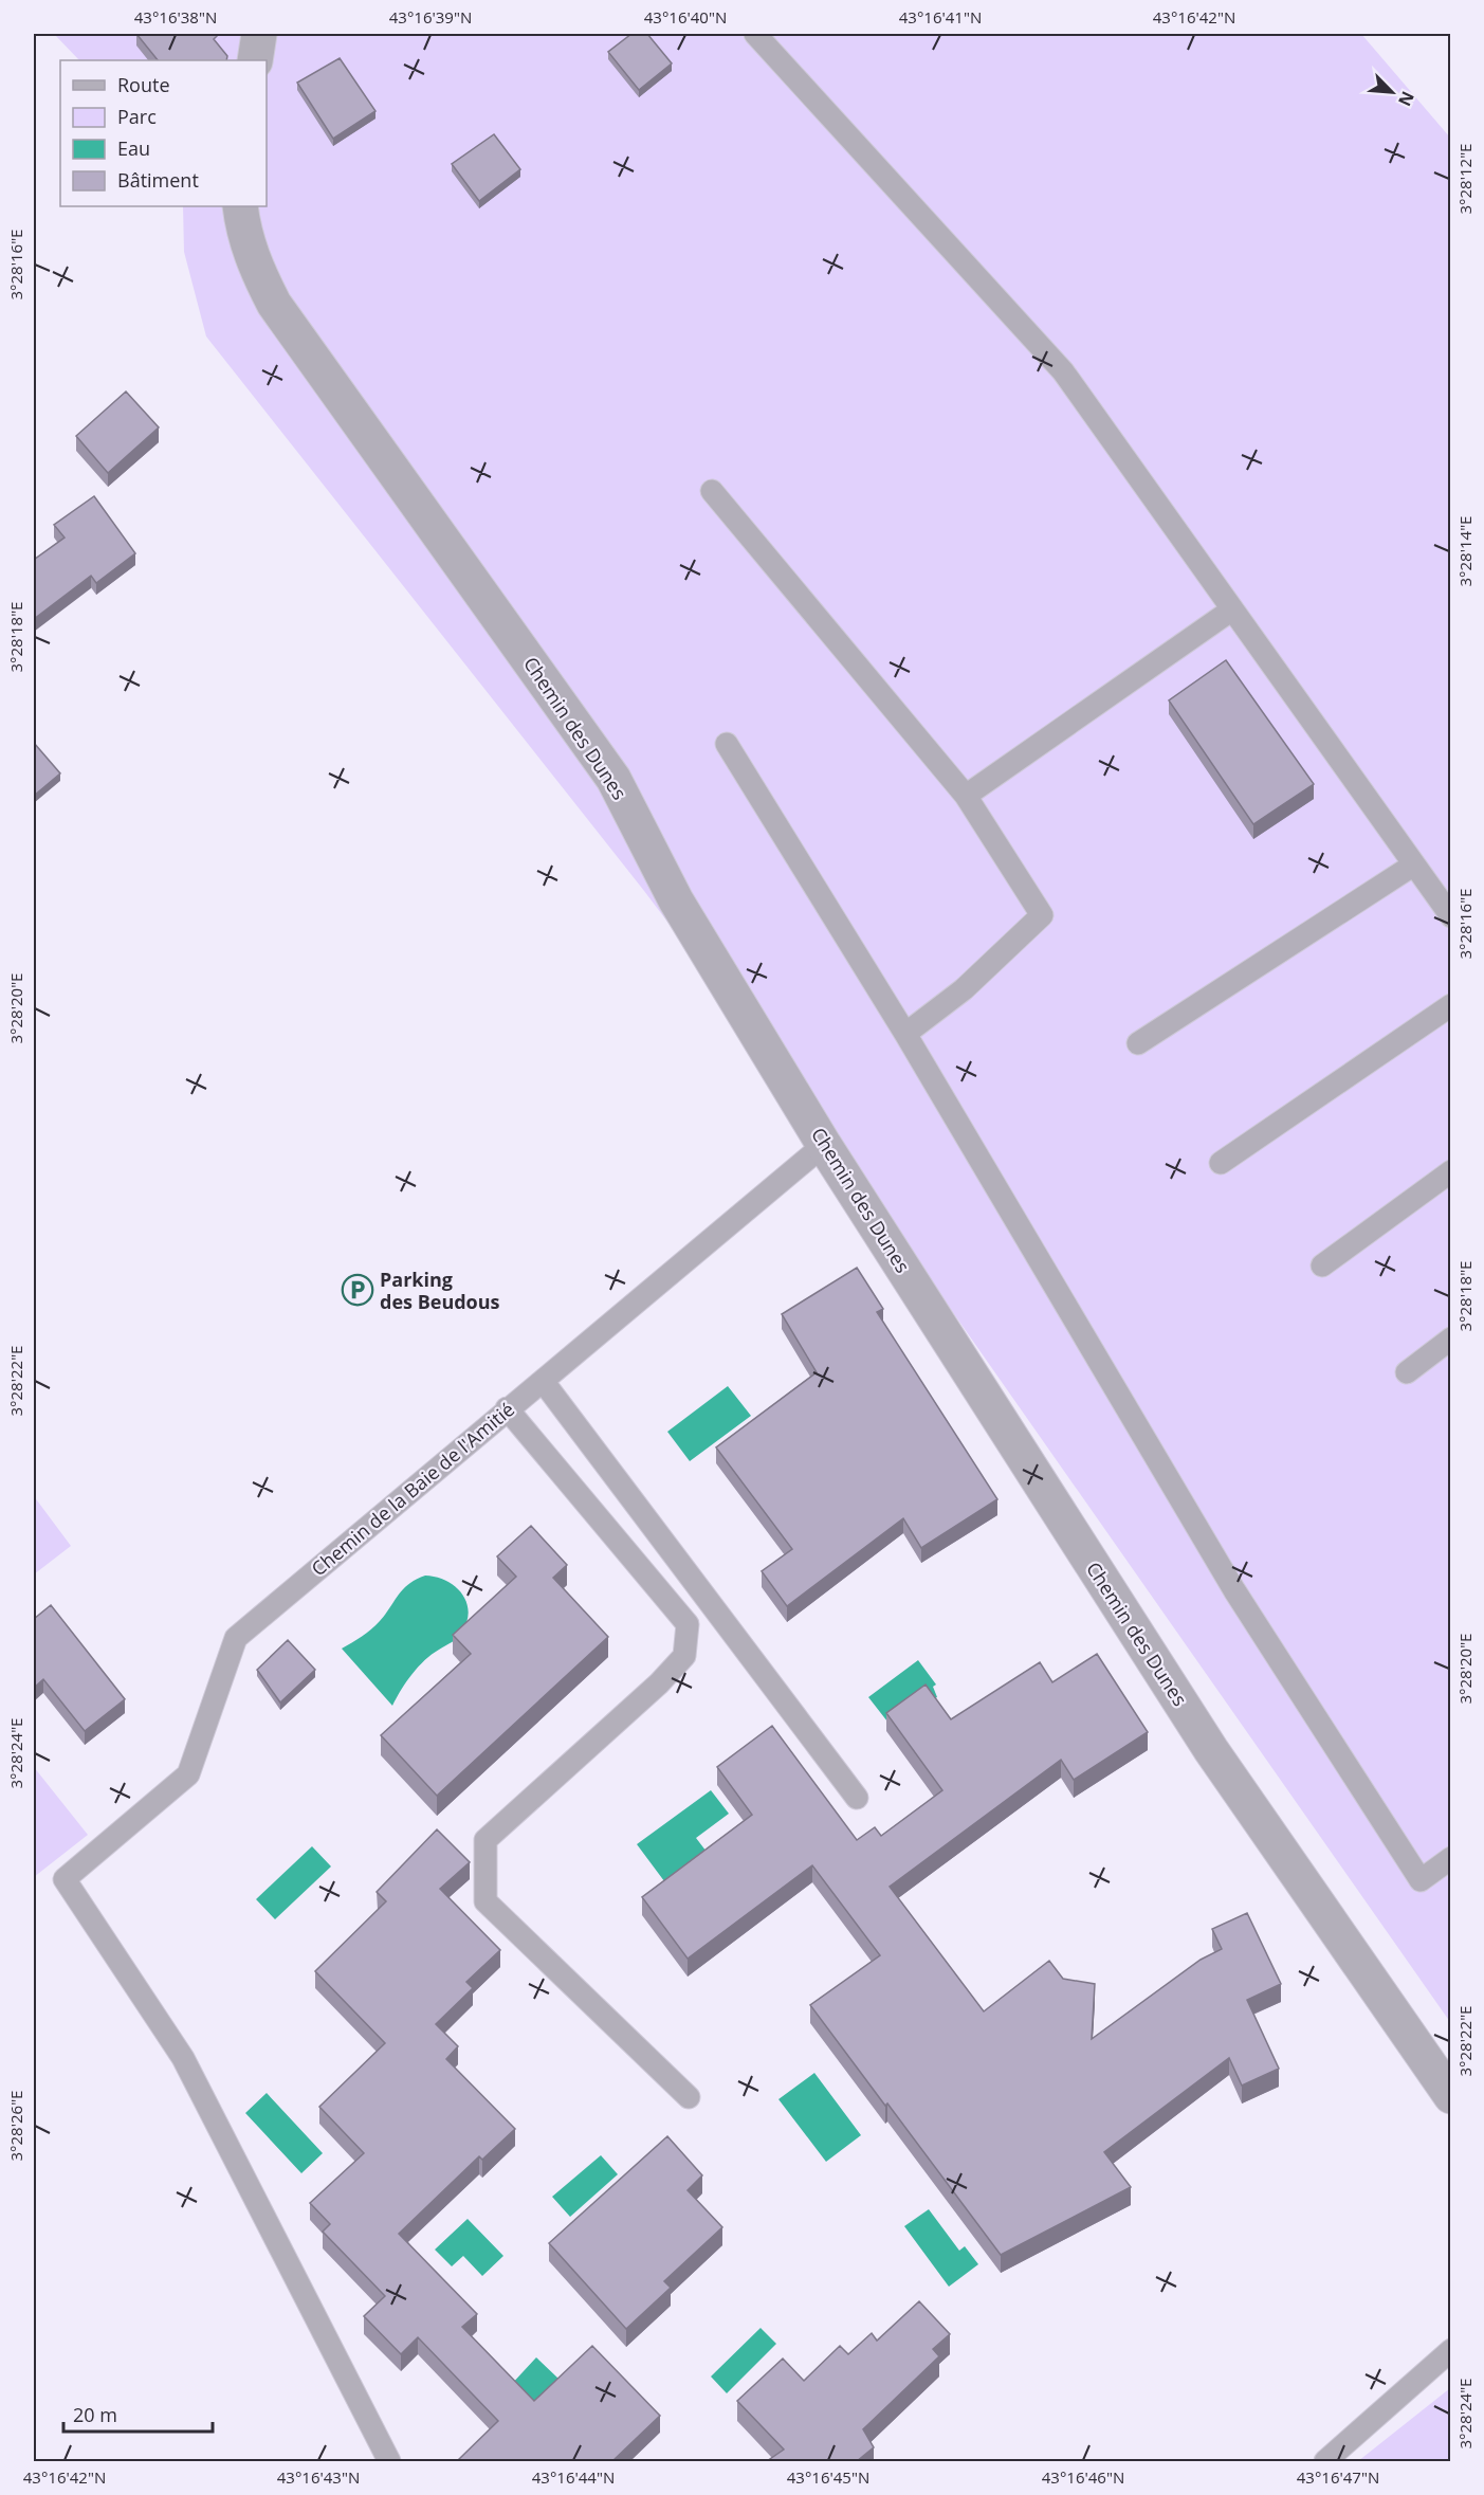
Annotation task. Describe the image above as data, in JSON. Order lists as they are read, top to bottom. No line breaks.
{"streets":{"street":["Chemin des Dunes"],"lane":["Chemin de la Baie de l'Amitié"]},"crossings":[["Chemin des Dunes","Chemin de la Baie de l'Amitié"]],"places":{"parking":["Parking des Beudous"]},"legend":["Route","Parc","Eau","Bâtiment"],"scale_bar":"20 m","north":"bottom right","coordinates":["43°16'38\"N","43°16'39\"N","43°16'40\"N","43°16'41\"N","43°16'42\"N","3°28'12\"E","3°28'16\"E","3°28'14\"E","3°28'18\"E","3°28'20\"E","3°28'22\"E","3°28'24\"E","3°28'26\"E","43°16'43\"N","43°16'44\"N","43°16'45\"N","43°16'46\"N","43°16'47\"N"]}
